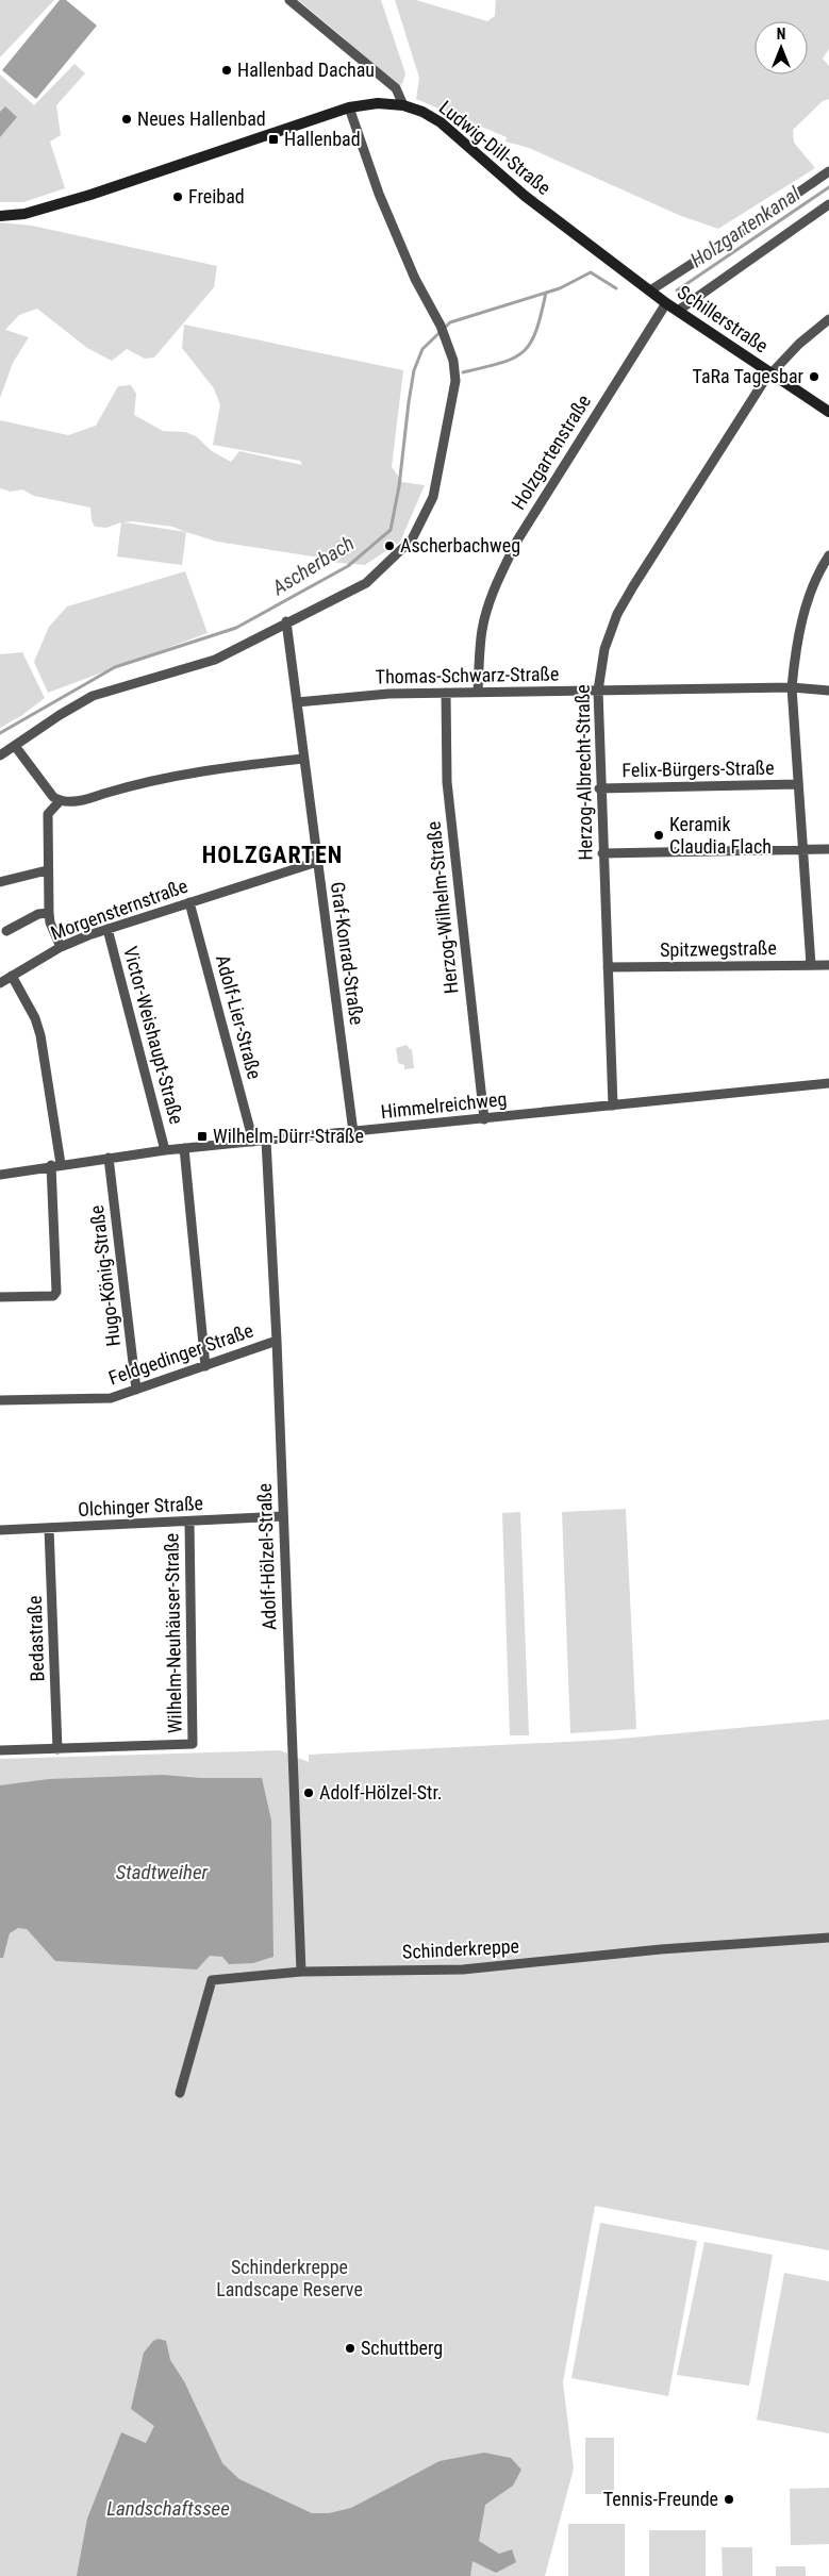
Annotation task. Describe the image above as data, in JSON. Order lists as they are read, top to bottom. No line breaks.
{"streets":{"street":["Ludwig-Dill-Straße","Schillerstraße","Holzgartenstraße","Thomas-Schwarz-Straße","Felix-Bürgers-Straße","Herzog-Albrecht-Straße","Herzog-Wilhelm-Straße","Morgensternstraße","Spitzwegstraße","Graf-Konrad-Straße","Adolf-Lier-Straße","Victor-Weishaupt-Straße","Himmelreichweg","Hugo-König-Straße","Feldgedinger Straße","Olchinger Straße","Adolf-Hölzel-Straße","Wilhelm-Neuhäuser-Straße","Bedastraße","Schinderkreppe"]},"crossings":[["Ludwig-Dill-Straße","Schillerstraße"],["Schillerstraße","Holzgartenstraße"],["Schillerstraße","Herzog-Albrecht-Straße"],["Holzgartenstraße","Thomas-Schwarz-Straße"],["Thomas-Schwarz-Straße","Herzog-Albrecht-Straße"],["Thomas-Schwarz-Straße","Herzog-Wilhelm-Straße"],["Thomas-Schwarz-Straße","Graf-Konrad-Straße"],["Felix-Bürgers-Straße","Herzog-Albrecht-Straße"],["Herzog-Albrecht-Straße","Spitzwegstraße"],["Herzog-Albrecht-Straße","Himmelreichweg"],["Herzog-Wilhelm-Straße","Himmelreichweg"],["Morgensternstraße","Graf-Konrad-Straße"],["Morgensternstraße","Adolf-Lier-Straße"],["Morgensternstraße","Victor-Weishaupt-Straße"],["Graf-Konrad-Straße","Himmelreichweg"],["Adolf-Lier-Straße","Himmelreichweg"],["Victor-Weishaupt-Straße","Himmelreichweg"],["Himmelreichweg","Hugo-König-Straße"],["Himmelreichweg","Adolf-Hölzel-Straße"],["Hugo-König-Straße","Feldgedinger Straße"],["Feldgedinger Straße","Adolf-Hölzel-Straße"],["Olchinger Straße","Adolf-Hölzel-Straße"],["Olchinger Straße","Wilhelm-Neuhäuser-Straße"],["Olchinger Straße","Bedastraße"],["Adolf-Hölzel-Straße","Schinderkreppe"],["Wilhelm-Neuhäuser-Straße","Bedastraße"]],"districts":["HOLZGARTEN"],"water":["Holzgartenkanal","Ascherbach","Stadtweiher","Landschaftssee"],"parks":["Schinderkreppe Landscape Reserve"],"places":{"other":["Hallenbad Dachau","Neues Hallenbad","Freibad","TaRa Tagesbar","Ascherbachweg","Keramik Claudia Flach","Adolf-Hölzel-Str.","Schuttberg","Tennis-Freunde"],"transit":["Hallenbad","Wilhelm-Dürr-Straße"]},"north":"top"}
